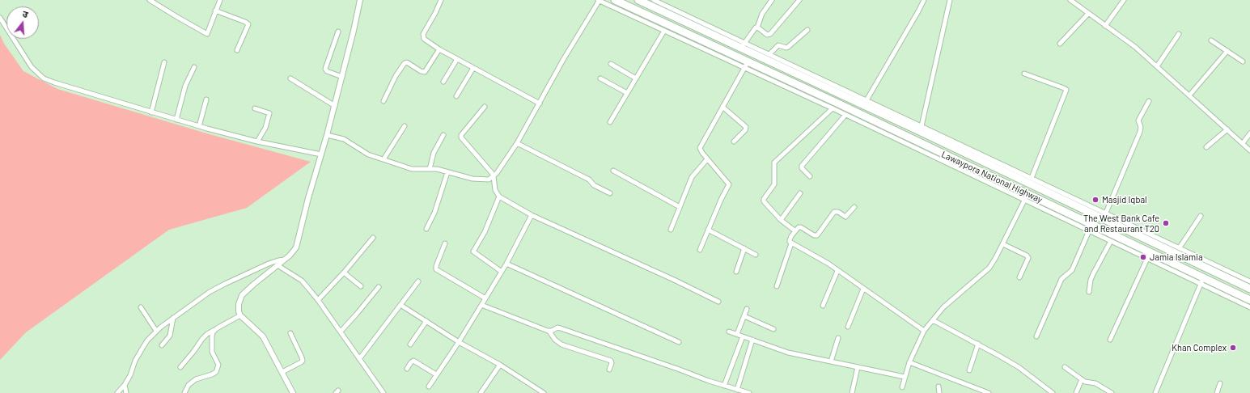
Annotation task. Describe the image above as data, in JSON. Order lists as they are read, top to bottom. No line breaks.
{"streets":{"highway":["Lawaypora National Highway"]},"places":["Masjid Iqbal","The West Bank Cafe and Restaurant T20","Jamia Islamia","Khan Complex"],"north":"top"}
